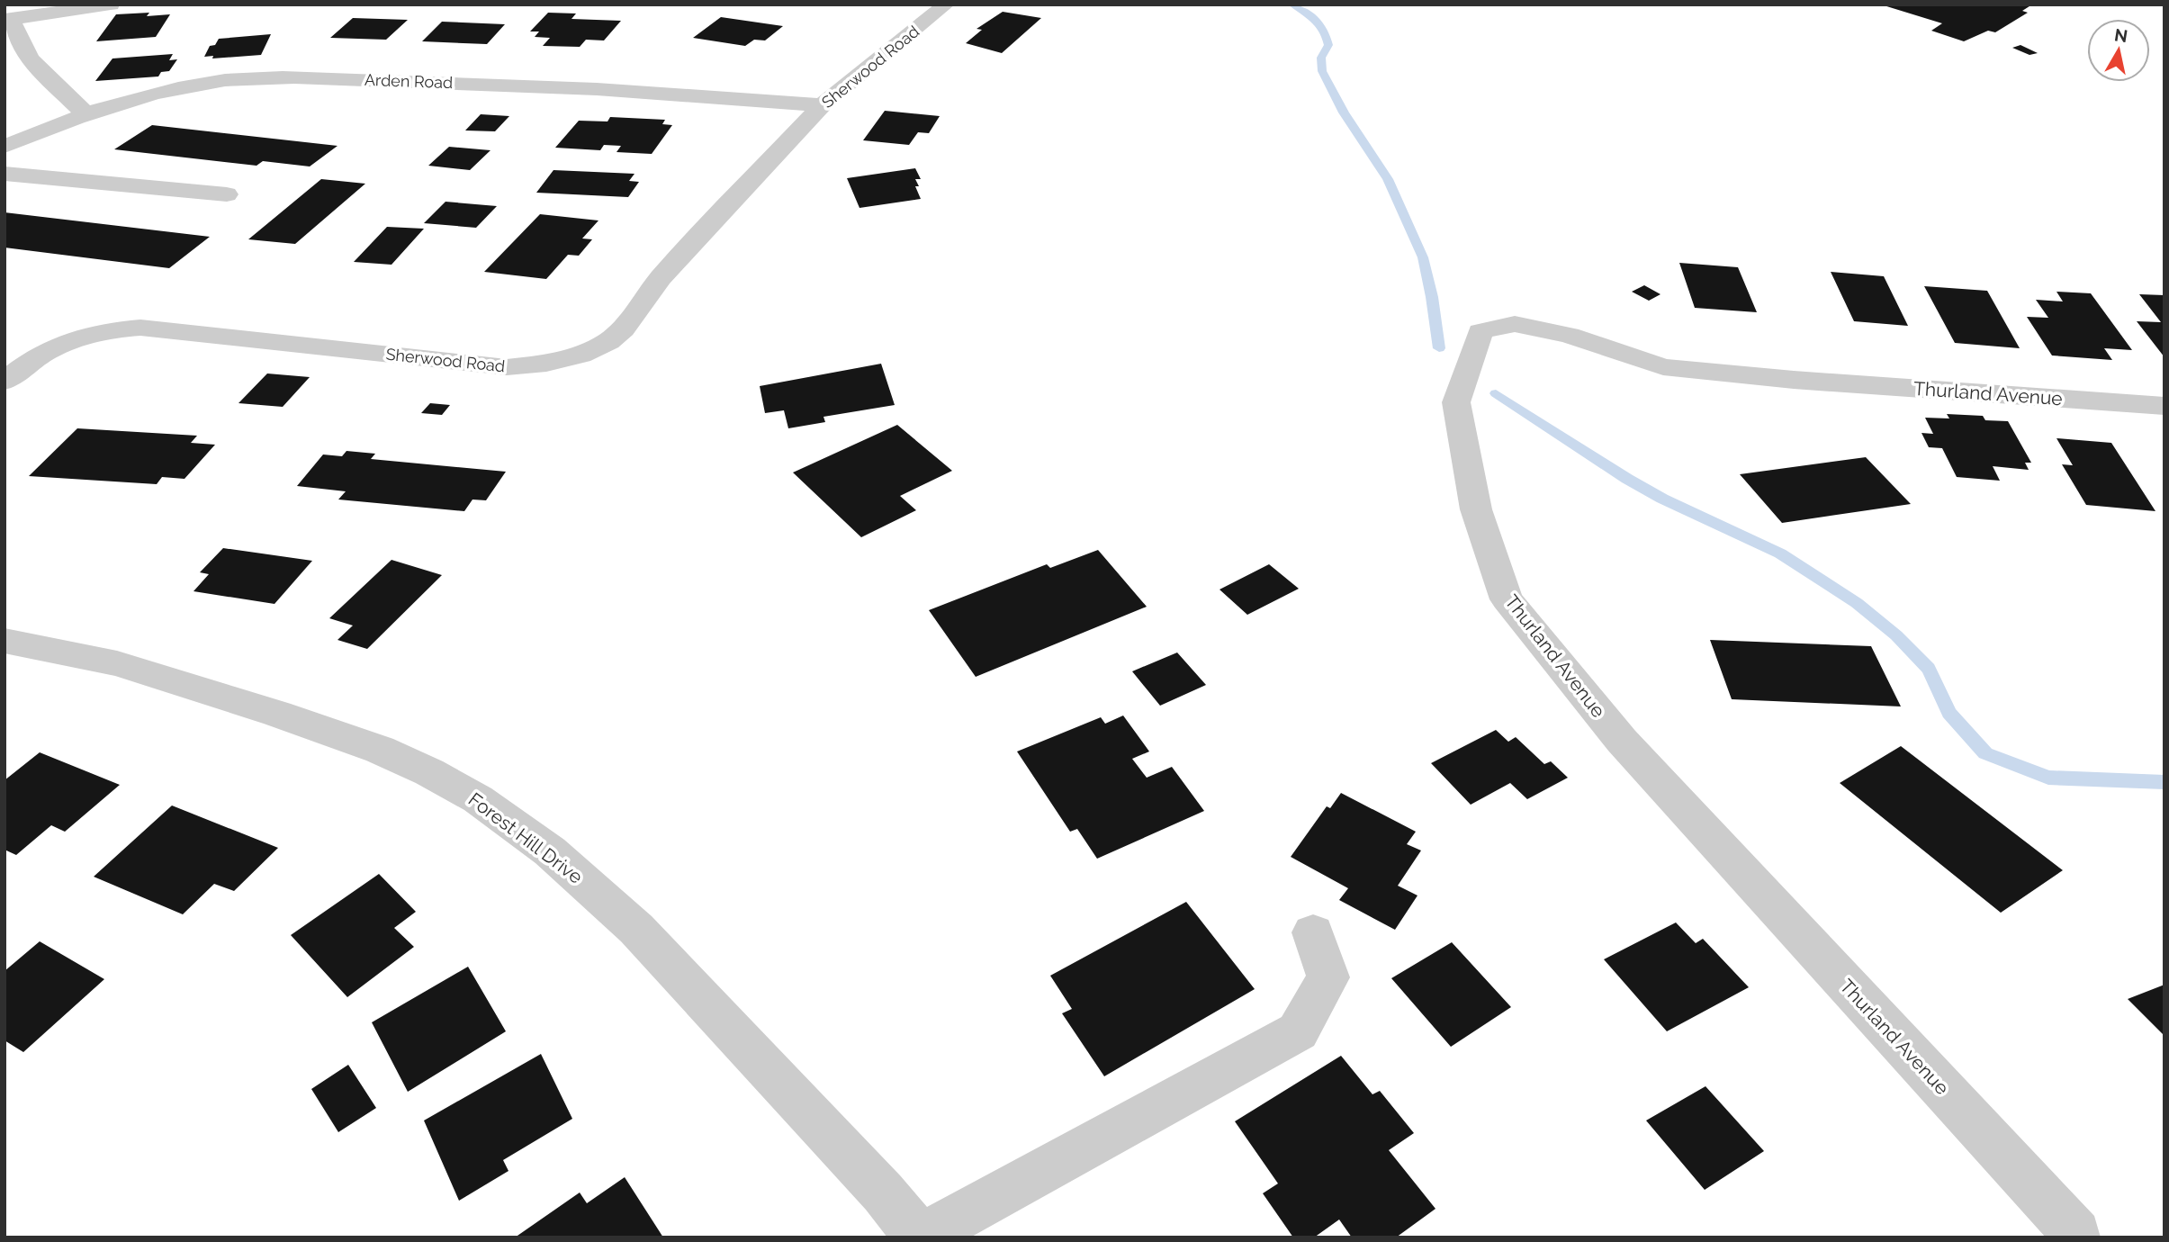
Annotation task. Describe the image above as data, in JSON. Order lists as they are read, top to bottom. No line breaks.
{"streets":{"street":["Sherwood Road","Arden Road","Thurland Avenue","Forest Hill Drive"]},"crossings":[["Sherwood Road","Arden Road"]],"north":"top"}
